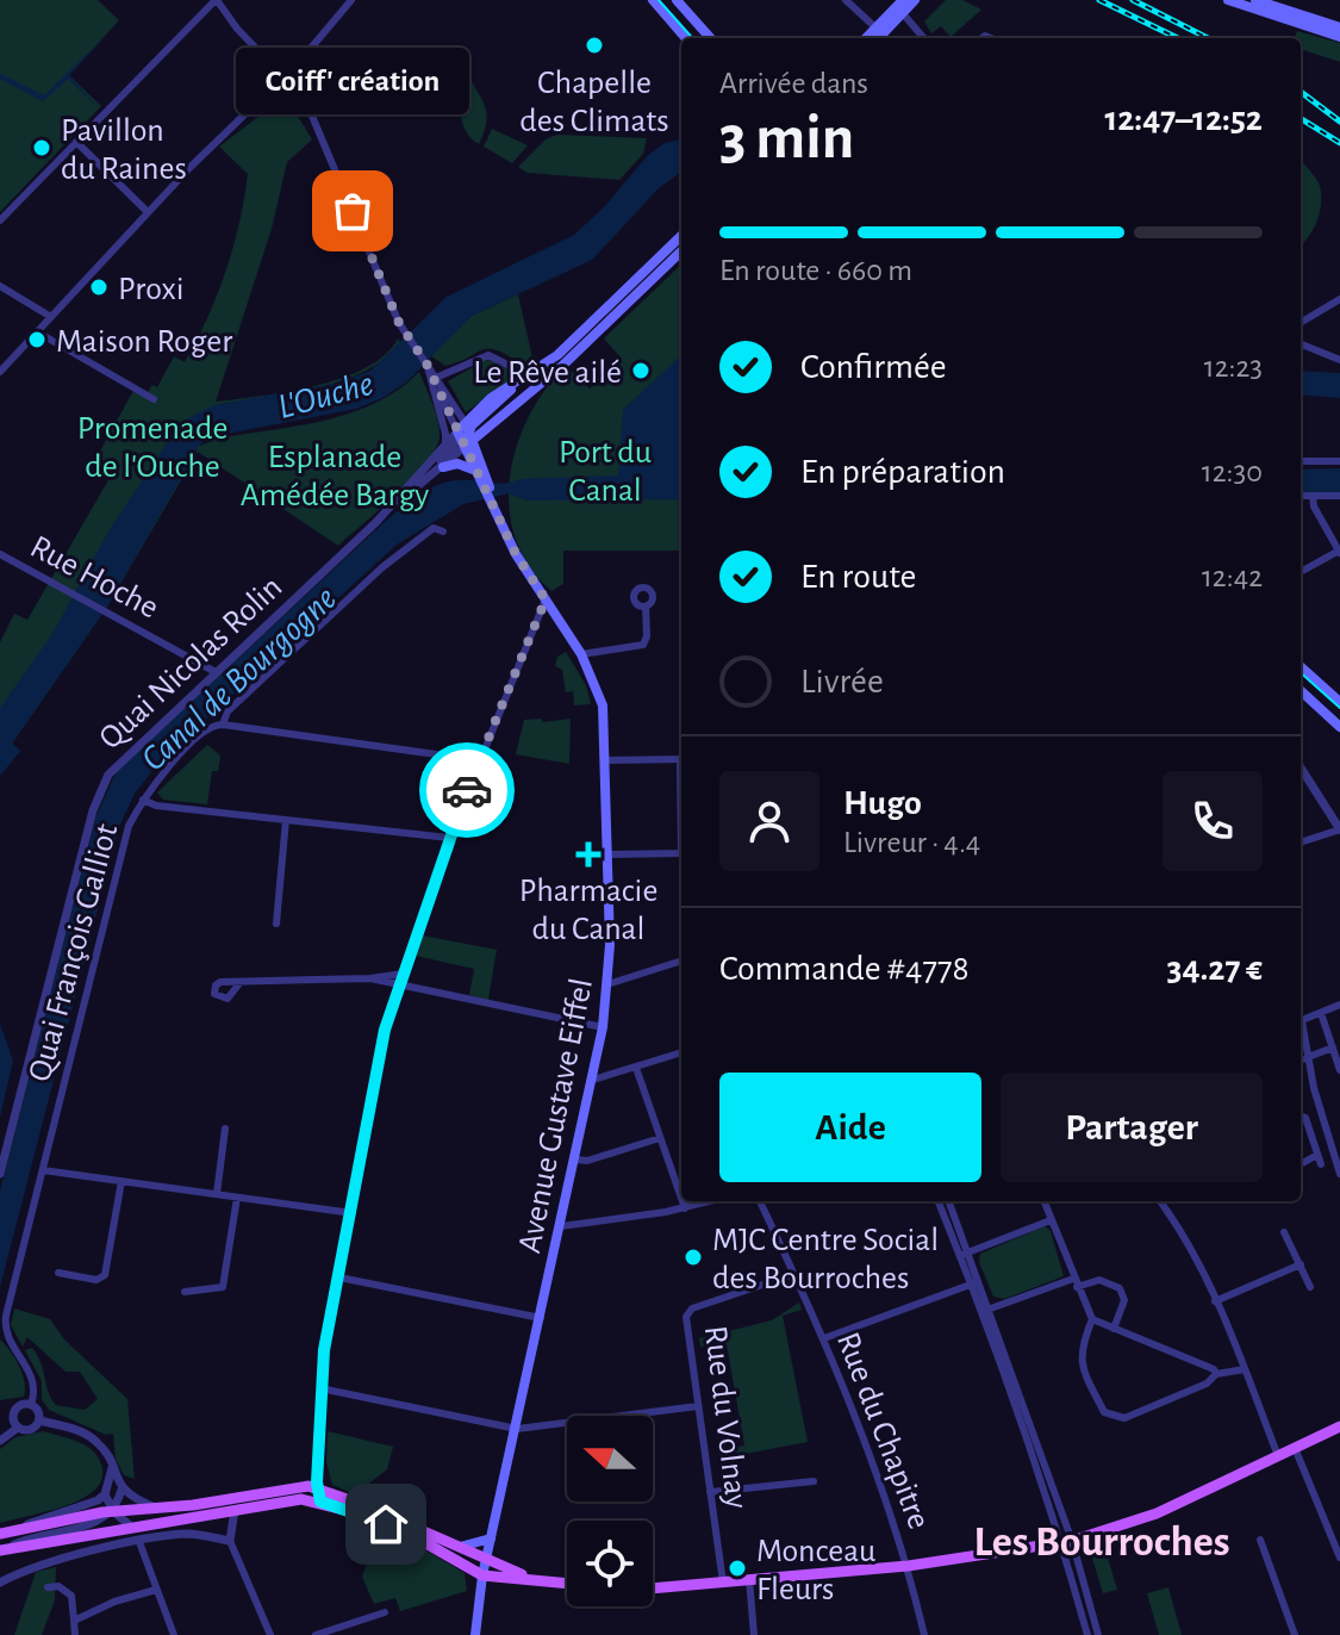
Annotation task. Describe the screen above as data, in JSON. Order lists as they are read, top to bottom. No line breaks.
{"streets":{"main road":["Quai Nicolas Rolin","Avenue Gustave Eiffel"],"street":["Rue Hoche","Quai François Galliot","Rue du Volnay","Rue du Chapitre"]},"crossings":[["Rue Hoche","Quai Nicolas Rolin"],["Quai Nicolas Rolin","Avenue Gustave Eiffel"],["Rue du Volnay","Rue du Chapitre"]],"districts":["Les Bourroches"],"water":["L'Ouche","Canal de Bourgogne"],"parks":["Promenade de l'Ouche","Port du Canal","Esplanade Amédée Bargy"],"places":{"other":["Chapelle des Climats","Pavillon du Raines","Coiff' création","Proxi","Maison Roger","Le Rêve ailé","MJC Centre Social des Bourroches","Monceau Fleurs"],"health":["Pharmacie du Canal"]},"north":"left","page":{"heading":["3 min","Arrivée dans","12:47–12:52"],"panel":["Hugo","Livreur · 4.4","Commande #4778","34.27 €"],"bubble":"Coiff' création","bar":"En route · 660 m","list":[["Confirmée","12:23"],["En préparation","12:30"],["En route","12:42"],"Livrée"],"buttons":["Aide","Partager"]}}
